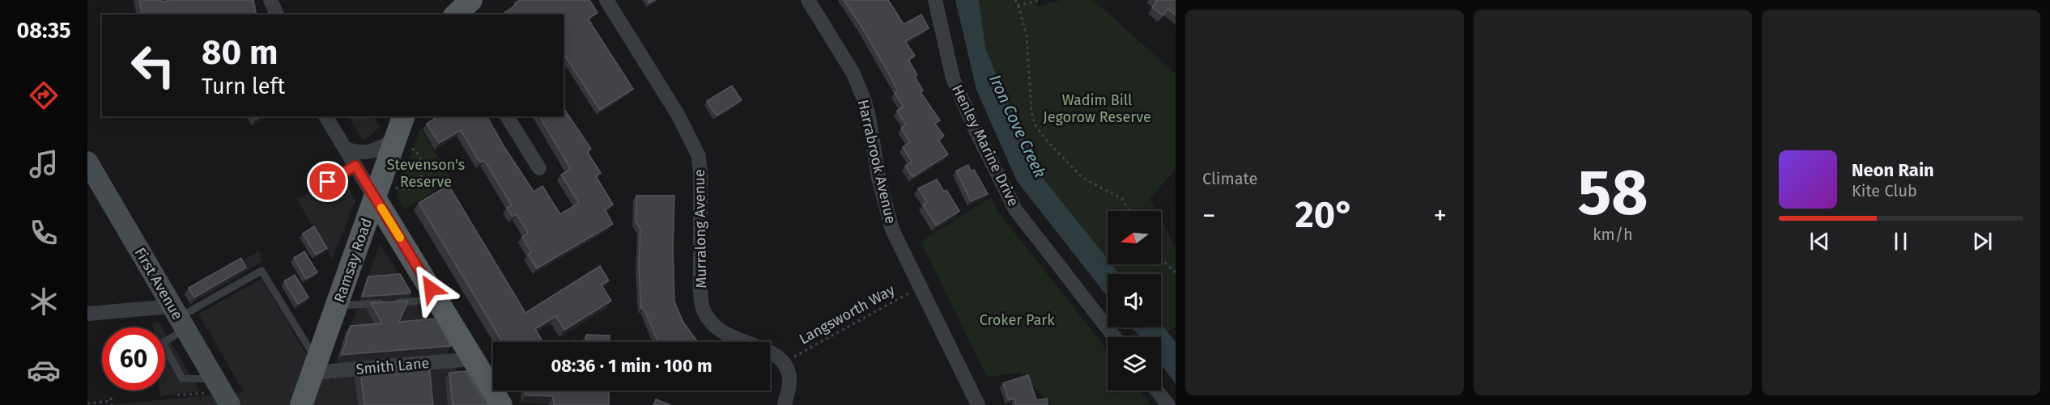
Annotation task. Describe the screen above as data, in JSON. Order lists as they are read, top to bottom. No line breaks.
{"streets":{"main road":["Ramsay Road"],"street":["Henley Marine Drive","Harrabrook Avenue","Murralong Avenue","First Avenue","Smith Lane"],"path":["Langsworth Way"]},"crossings":[["Harrabrook Avenue","Langsworth Way"],["Murralong Avenue","Langsworth Way"],["Ramsay Road","Smith Lane"]],"water":["Iron Cove Creek"],"parks":["Wadim Bill Jegorow Reserve","Stevenson's Reserve","Croker Park"],"north":"left","page":{"tabs":"08:35","tile":["Climate",["58","km/h"]],"turn":["80 m","Turn left"],"song":["Neon Rain","Kite Club"],"heat":["−","20°","+"],"limit":"60","trip":"08:36 · 1 min · 100 m"}}
